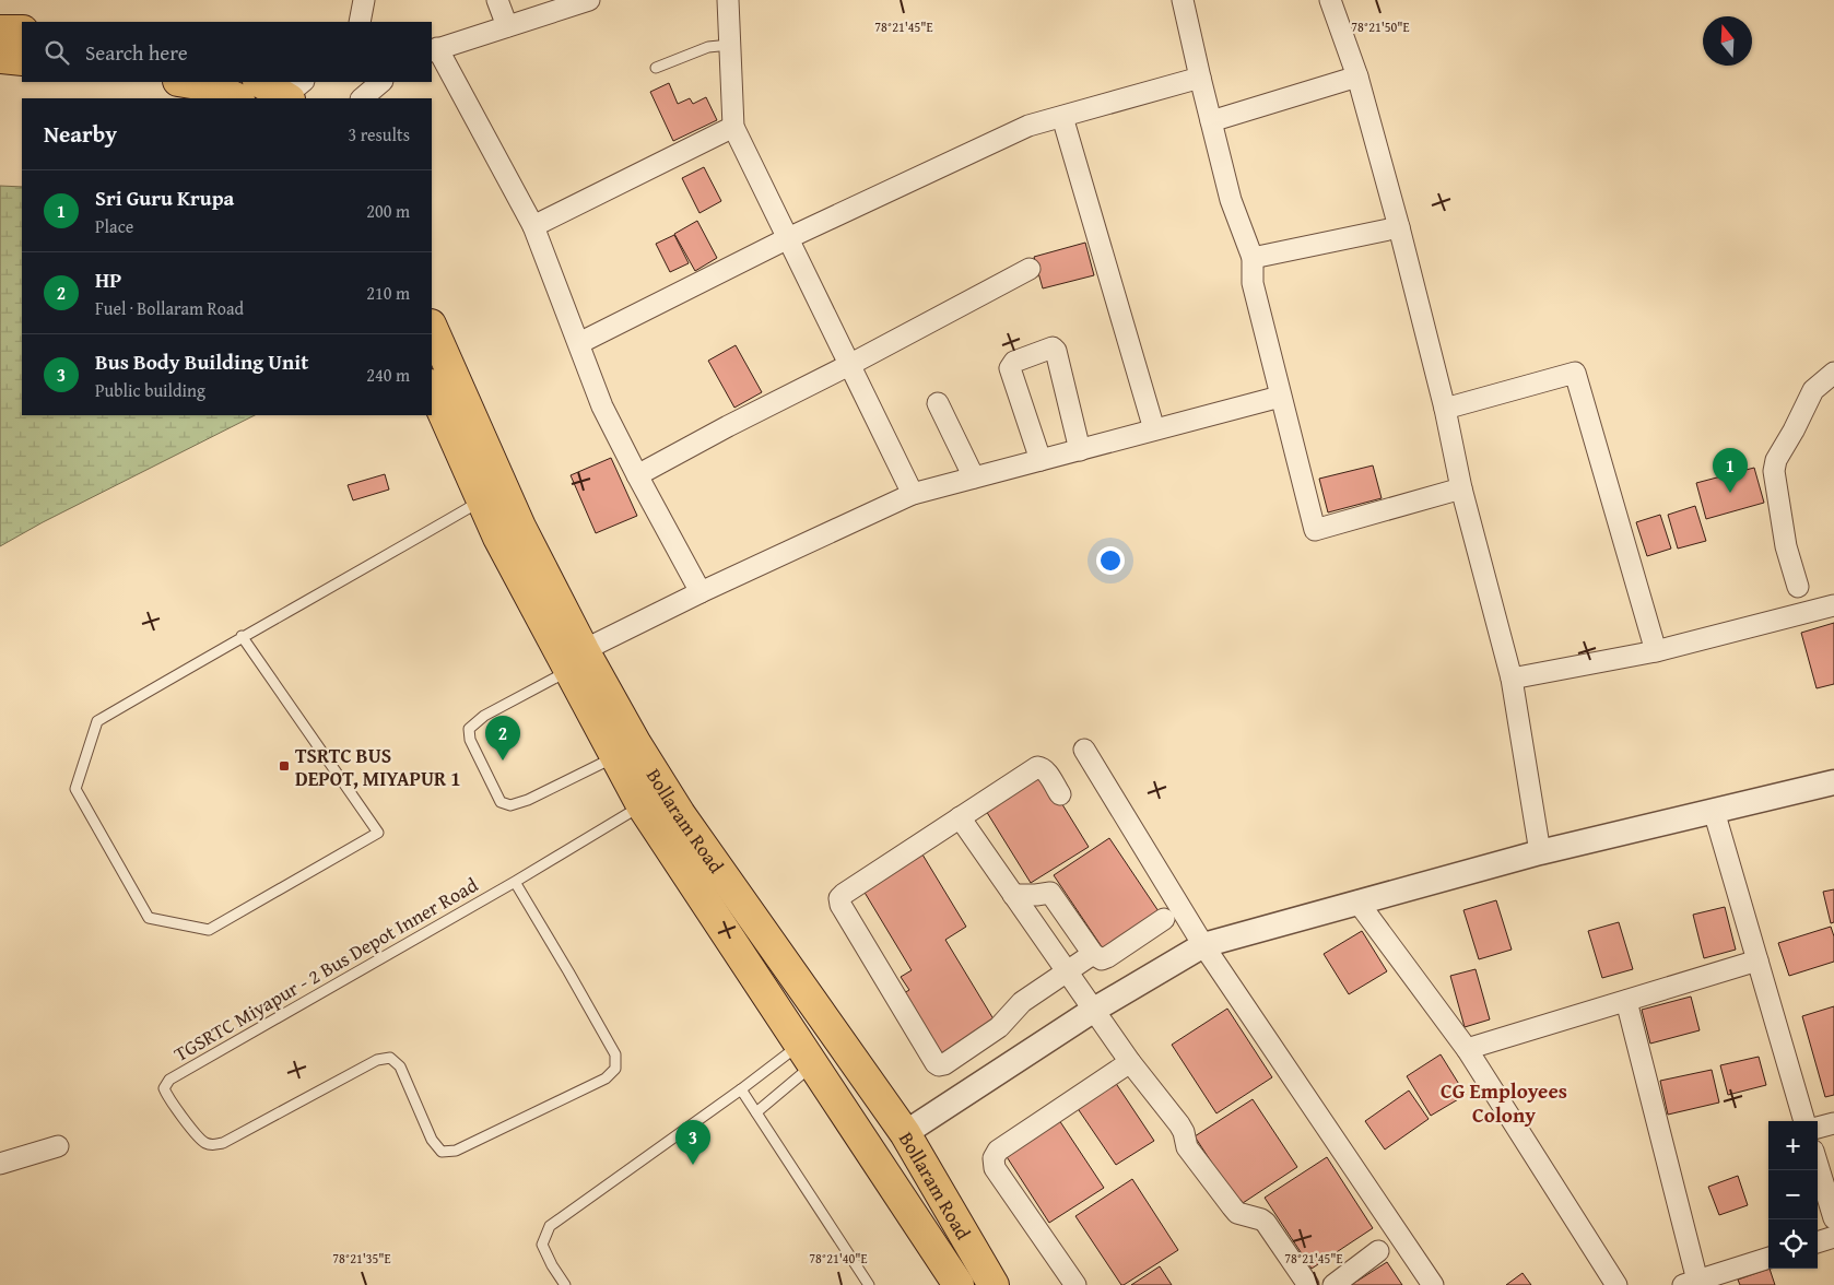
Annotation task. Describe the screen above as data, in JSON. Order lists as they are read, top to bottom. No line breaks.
{"streets":{"main road":["Bollaram Road"],"lane":["TGSRTC Miyapur - 2 Bus Depot Inner Road"]},"crossings":[["Bollaram Road","TGSRTC Miyapur - 2 Bus Depot Inner Road"]],"districts":["CG Employees Colony"],"places":{"transit":["TSRTC BUS DEPOT, MIYAPUR 1"]},"north":"top","page":{"search":"Search here","heading":["Nearby","3 results"],"list":[{"mark":"1","name":"Sri Guru Krupa","note":"Place","value":"200 m"},{"mark":"2","name":"HP","note":"Fuel · Bollaram Road","value":"210 m"},{"mark":"3","name":"Bus Body Building Unit","note":"Public building","value":"240 m"}],"pins":["1","2","3"],"map_buttons":["+","−"]},"coordinates":["78°21'45\"E","78°21'50\"E","78°21'35\"E","78°21'40\"E"]}
